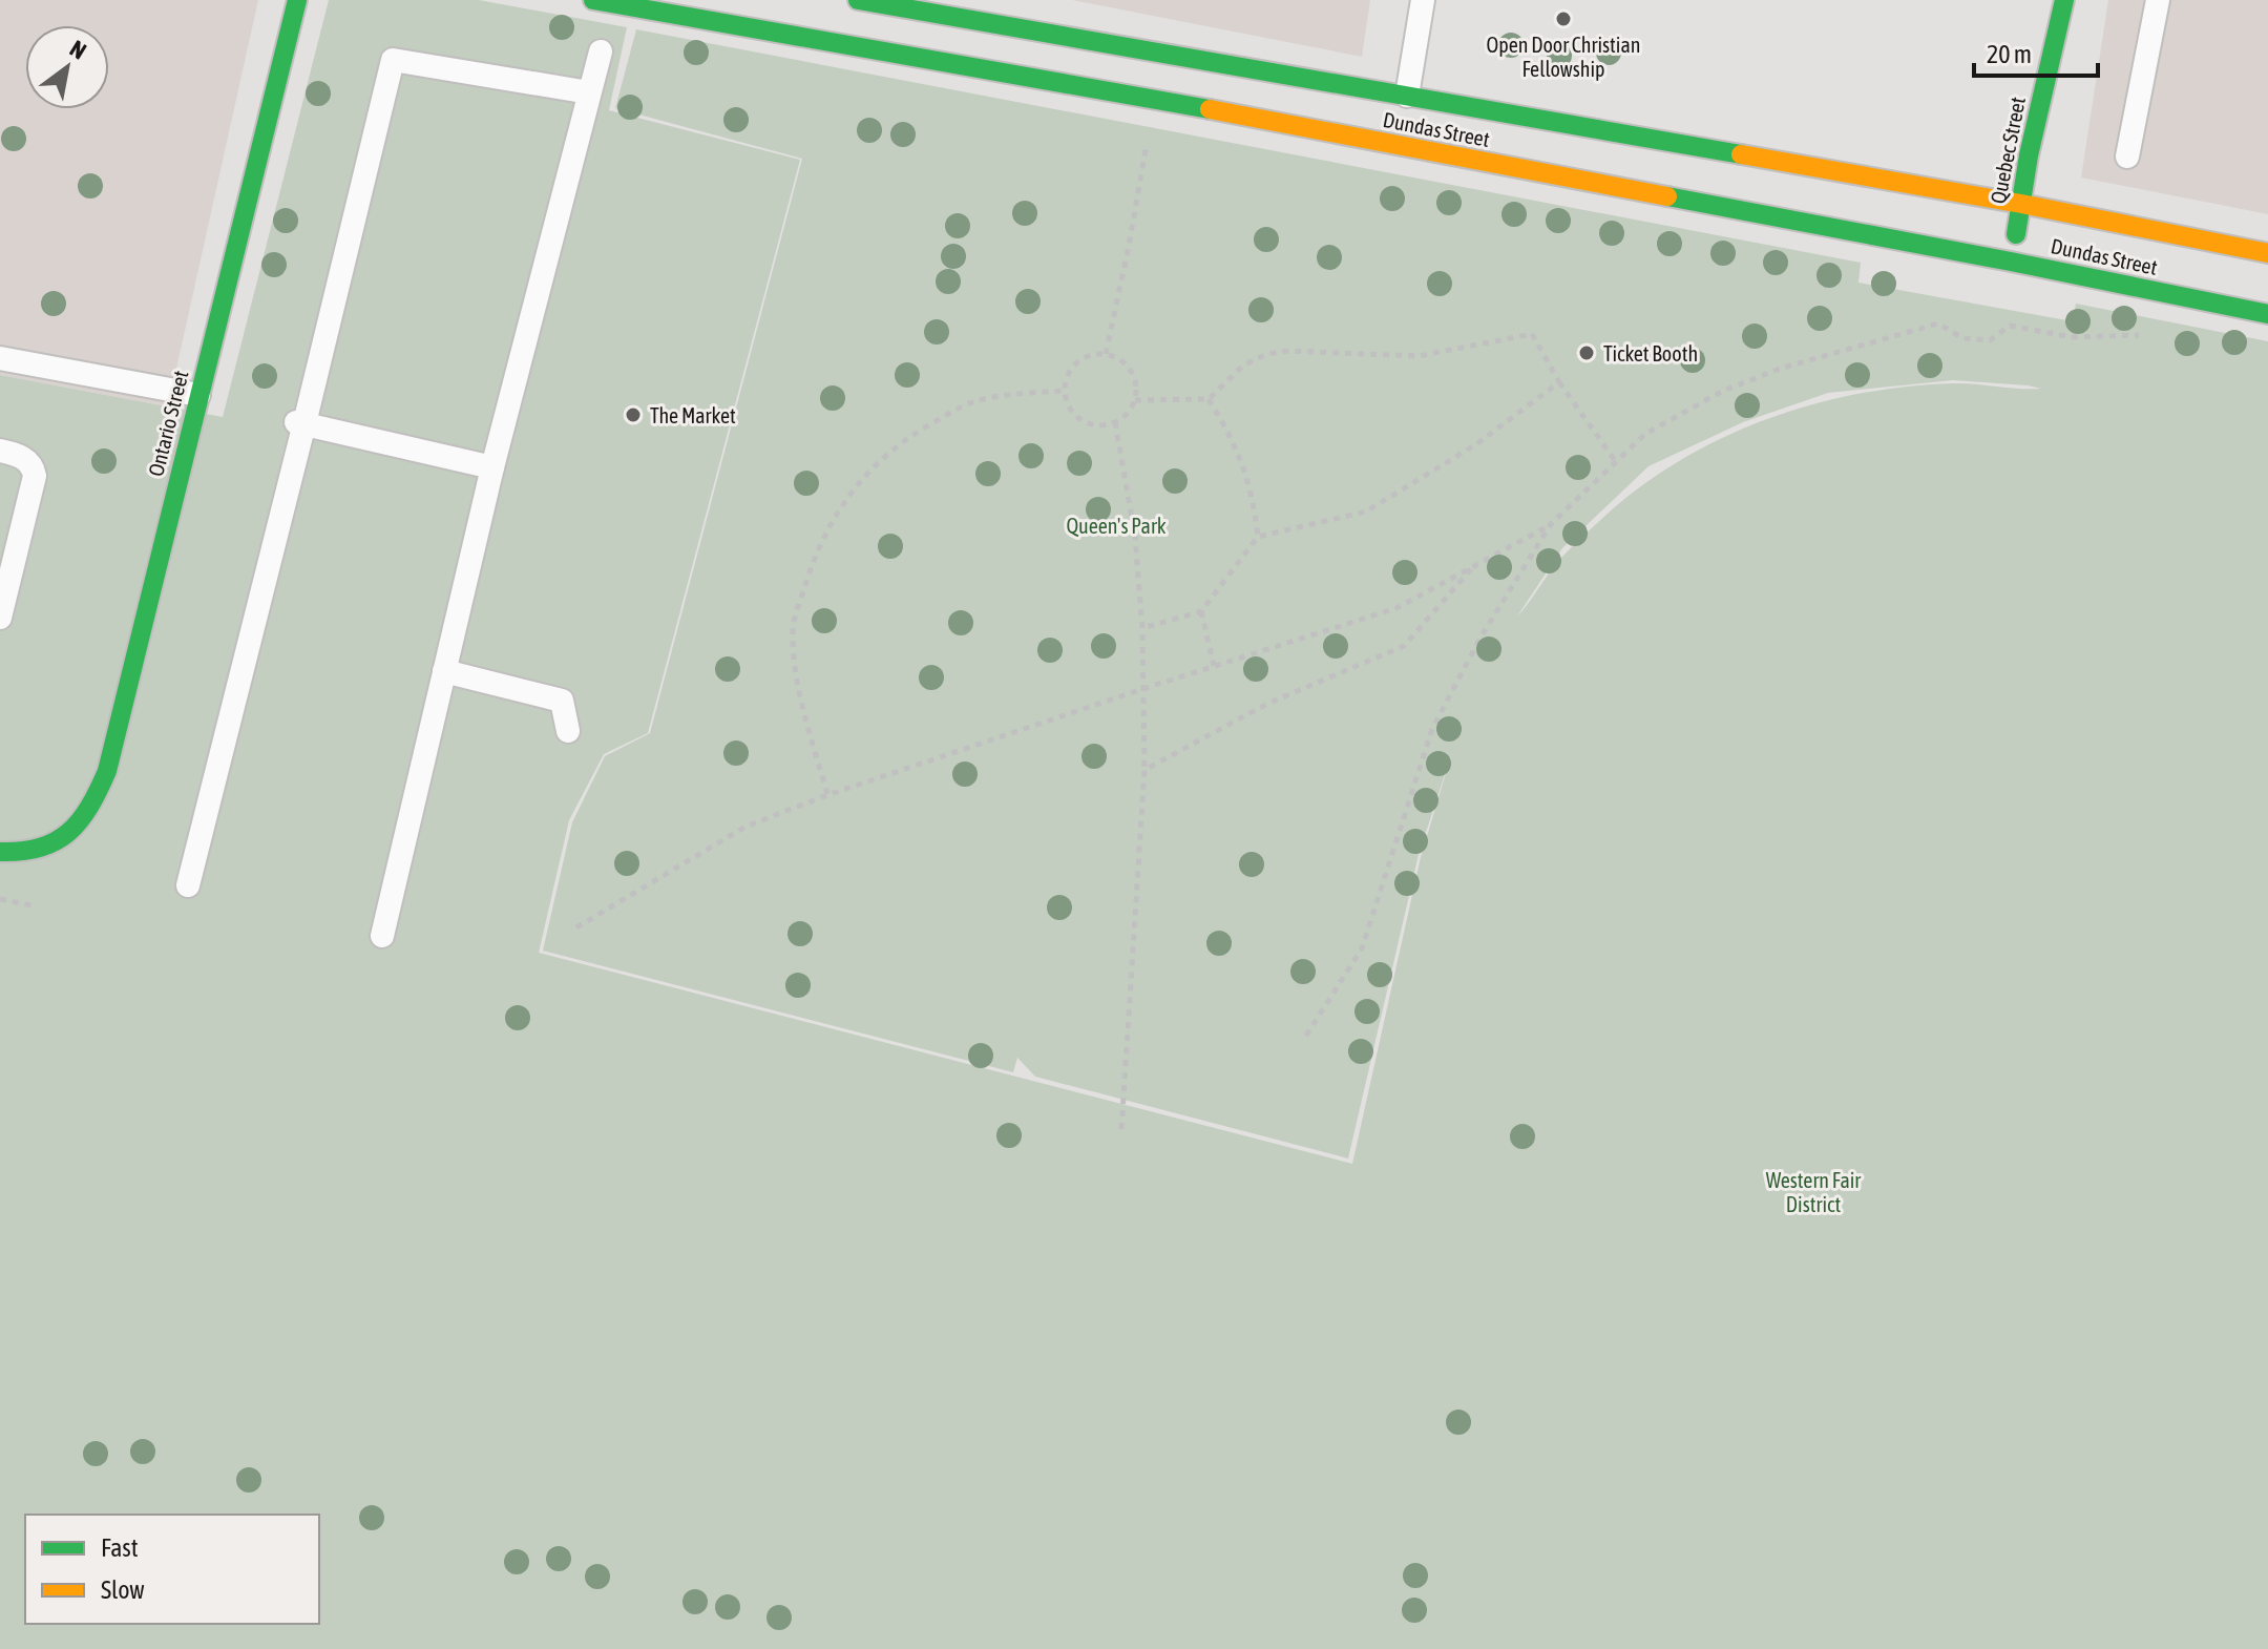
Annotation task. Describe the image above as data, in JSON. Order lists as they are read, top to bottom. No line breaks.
{"streets":{"main road":["Dundas Street","Quebec Street","Ontario Street"]},"crossings":[["Dundas Street","Quebec Street"]],"parks":["Queen's Park","Western Fair District"],"places":["Open Door Christian Fellowship","Ticket Booth","The Market"],"legend":["Fast","Slow"],"scale_bar":"20 m","north":"top right"}
